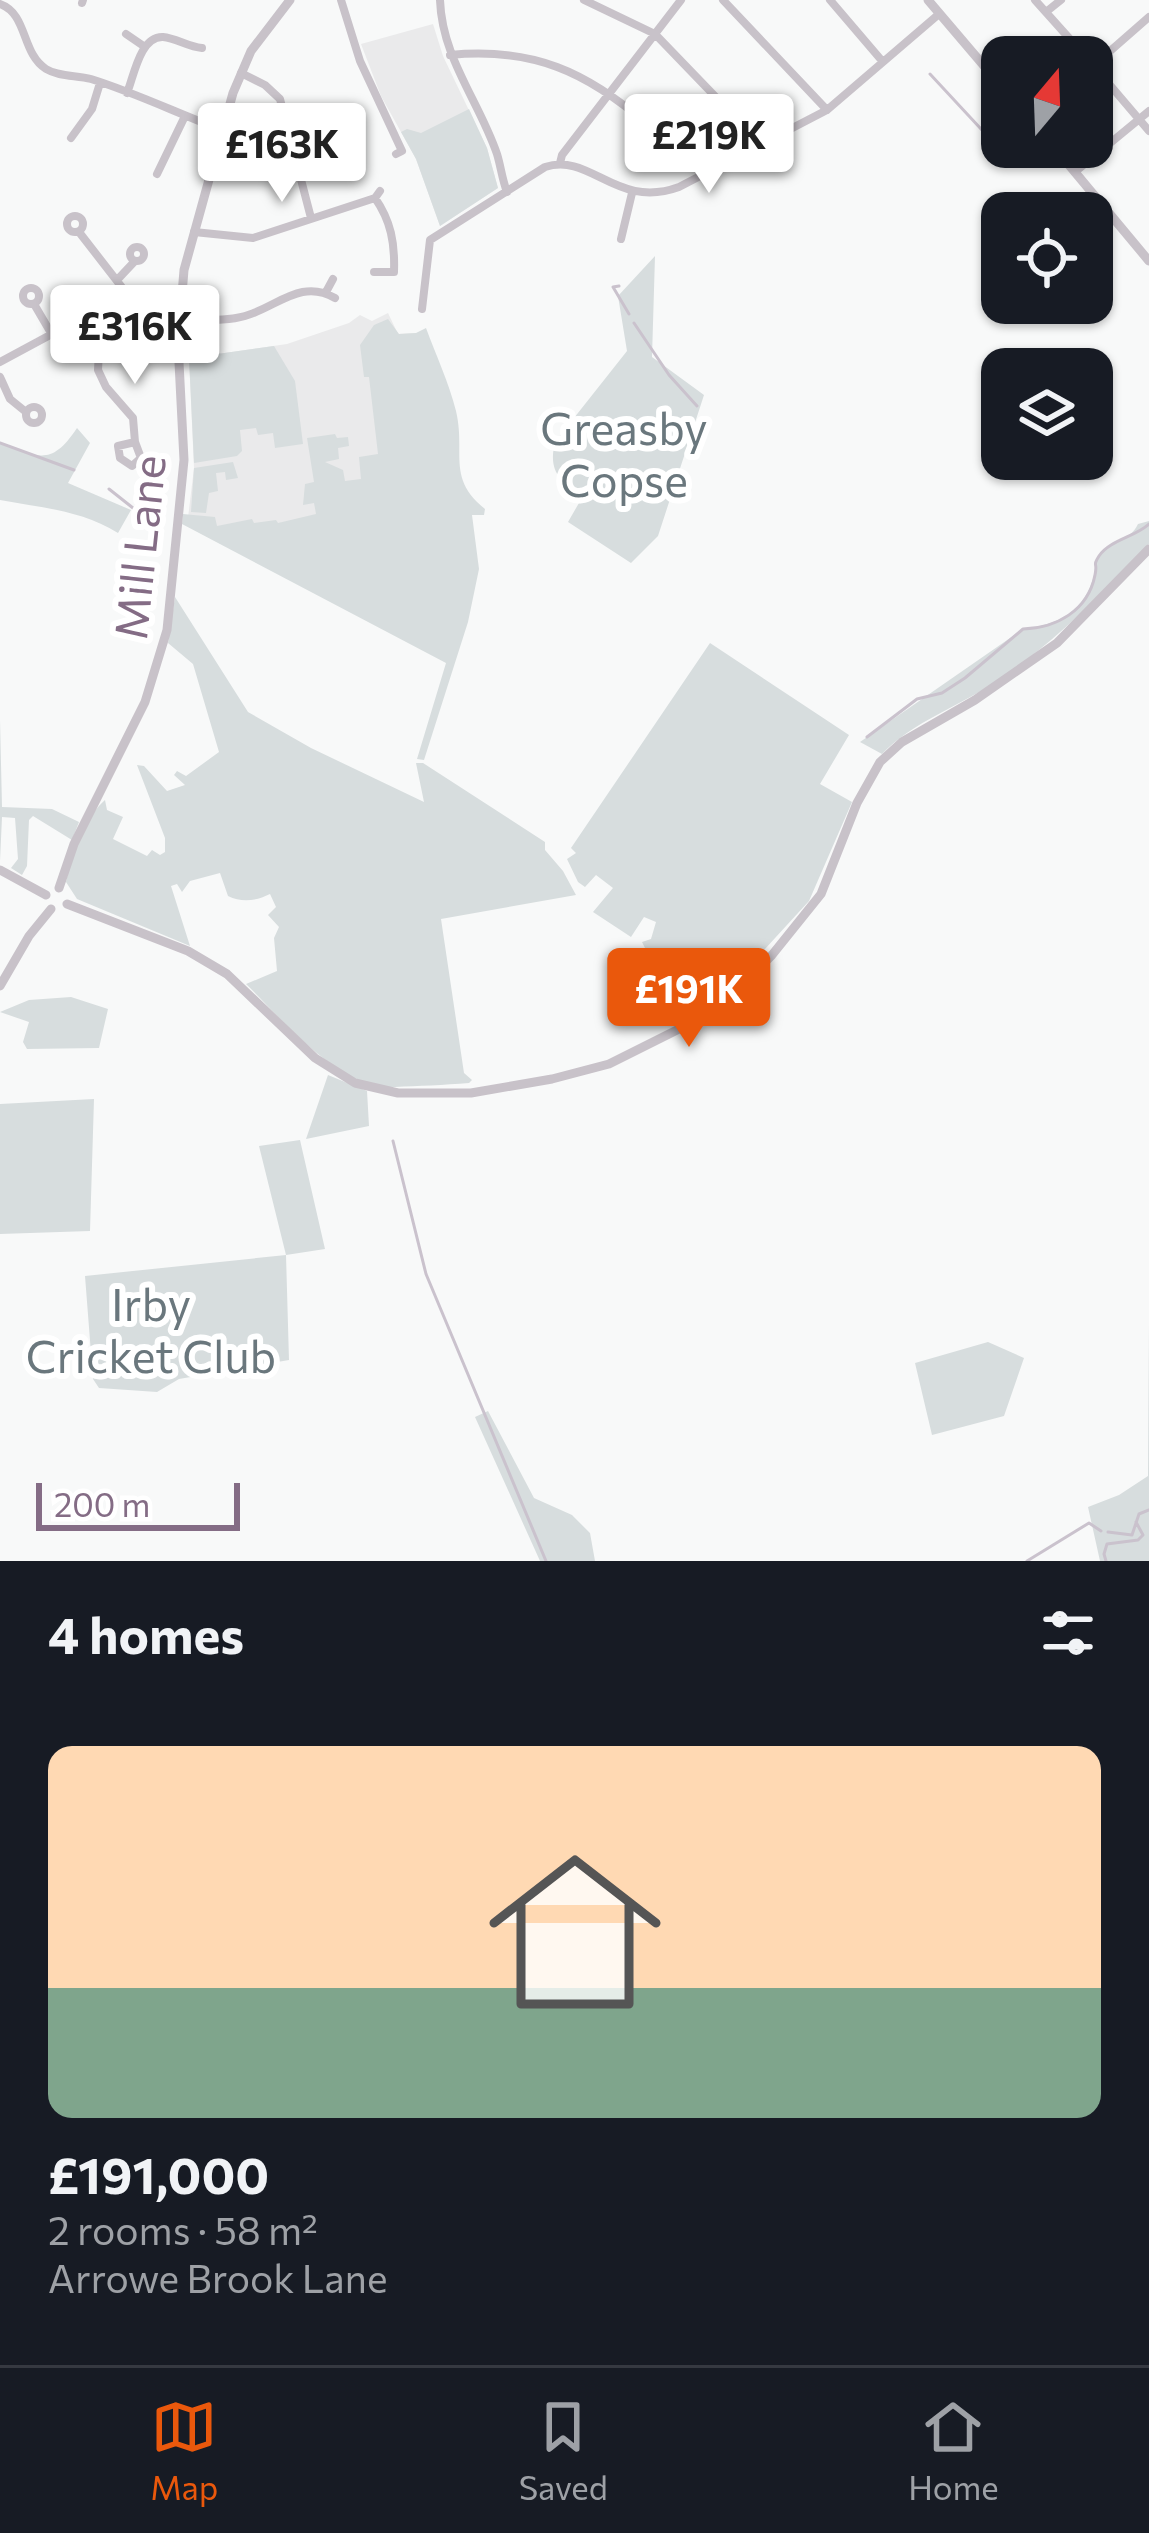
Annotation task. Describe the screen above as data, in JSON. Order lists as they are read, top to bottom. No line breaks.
{"streets":{"street":["Mill Lane"]},"parks":["Greasby Copse","Irby Cricket Club"],"scale_bar":"200 m","north":"top","page":{"price":["£219K","£163K","£316K","£191K"],"scale":"200 m","heading":"4 homes","list":[{"name":"£191,000","note":"2 rooms · 58 m² · Arrowe Brook Lane"}],"tabs":["Map","Saved","Home"]}}
